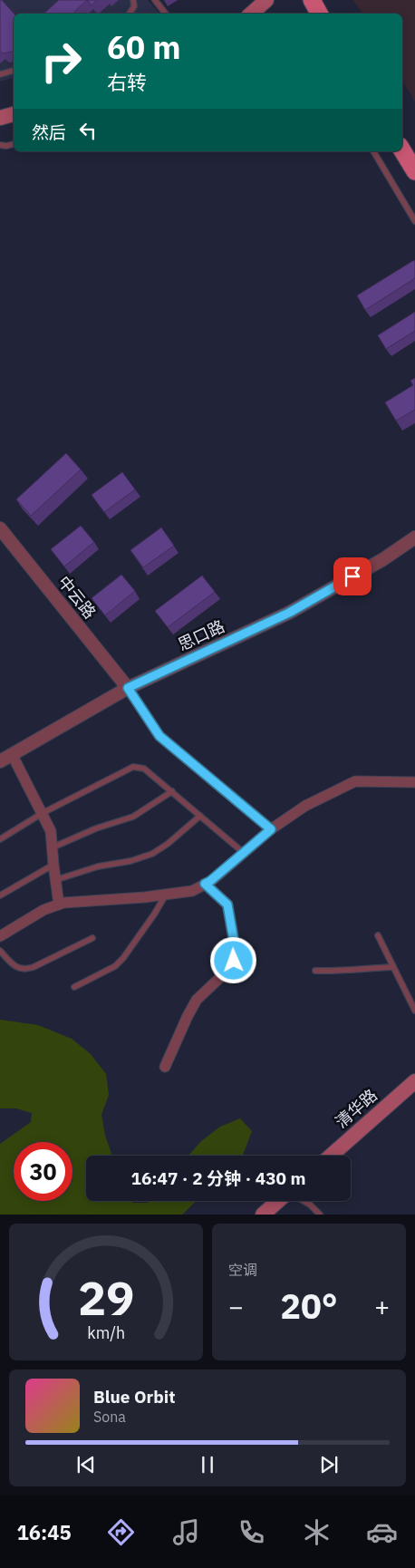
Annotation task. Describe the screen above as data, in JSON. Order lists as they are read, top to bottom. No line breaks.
{"streets":{"main road":["清华路"],"street":["中云路","思口路"]},"crossings":[["中云路","思口路"]],"page":{"turn":["60 m","右转"],"then":"然后","limit":"30","trip":"16:47 · 2 分钟 · 430 m","tile":"空调","heat":["−","20°","+"],"song":["Blue Orbit","Sona"],"tabs":"16:45","gauge":["29","km/h"]}}
